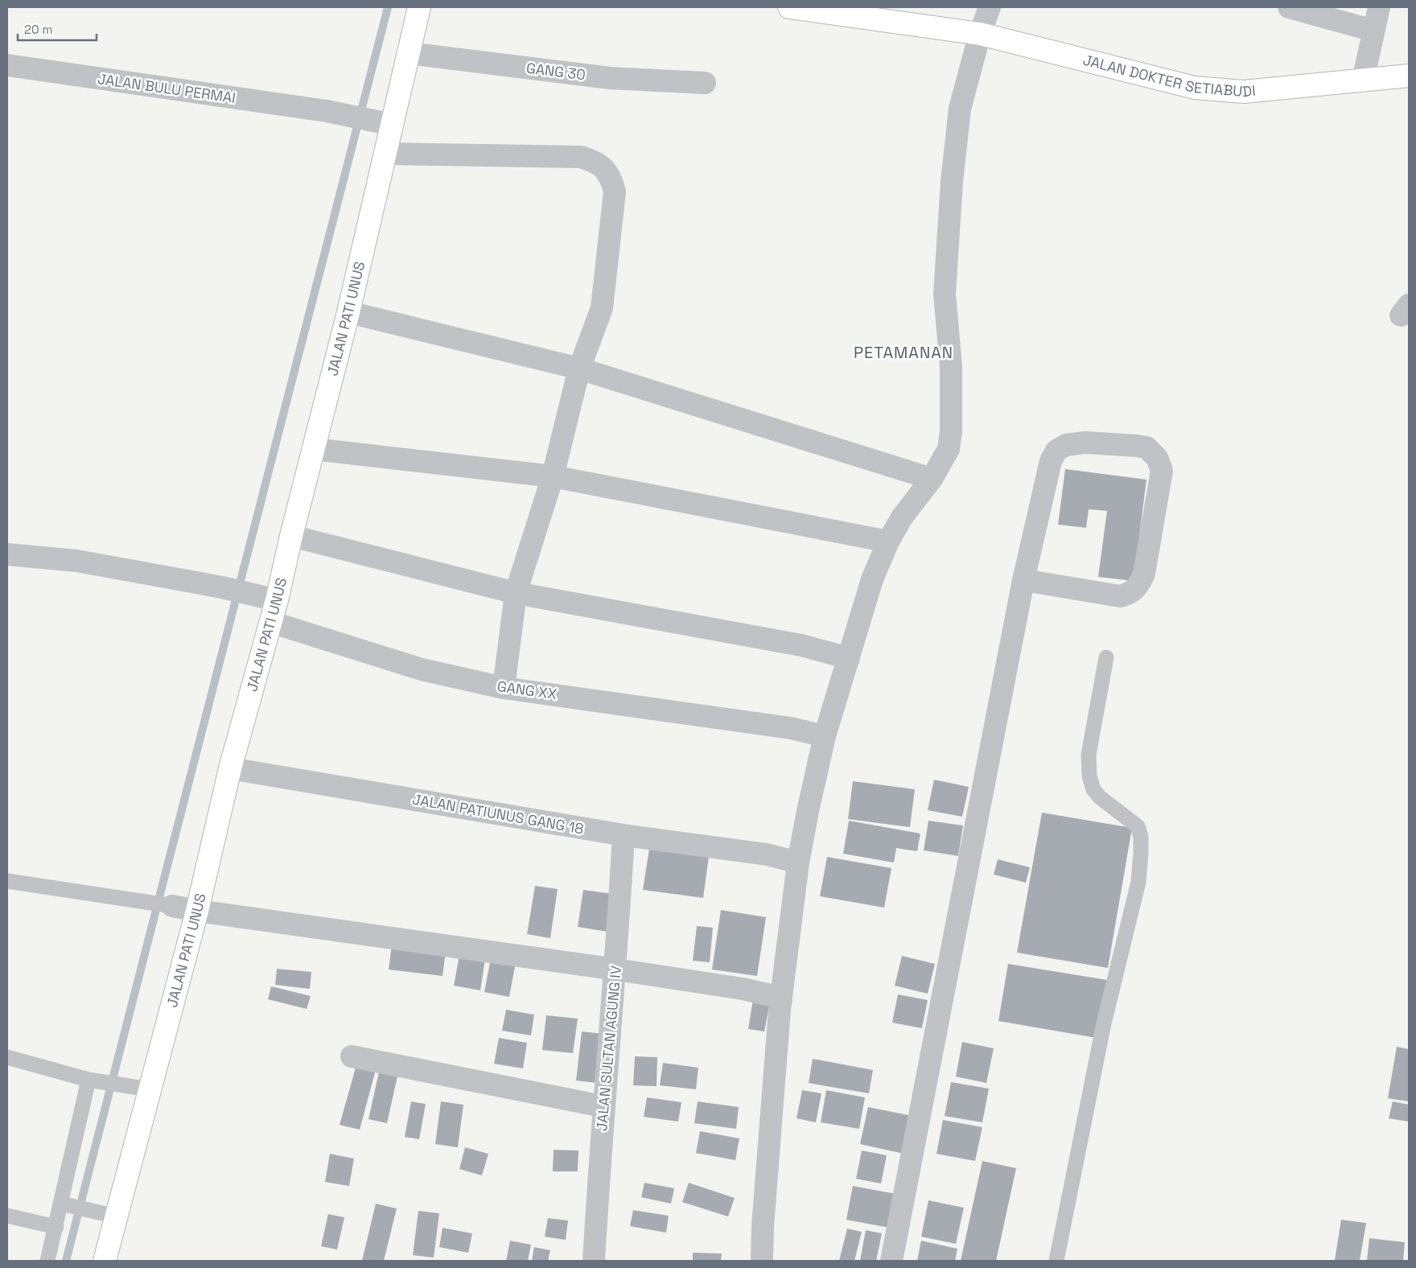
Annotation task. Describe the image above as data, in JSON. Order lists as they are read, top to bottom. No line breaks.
{"streets":{"main road":["JALAN DOKTER SETIABUDI","JALAN PATI UNUS"],"street":["GANG 30","JALAN BULU PERMAI","GANG XX","JALAN PATIUNUS GANG 18","JALAN SULTAN AGUNG IV"]},"crossings":[["GANG 30","JALAN PATI UNUS"],["JALAN BULU PERMAI","JALAN PATI UNUS"],["JALAN PATI UNUS","GANG XX"],["JALAN PATI UNUS","JALAN PATIUNUS GANG 18"],["JALAN PATIUNUS GANG 18","JALAN SULTAN AGUNG IV"]],"districts":["PETAMANAN"],"scale_bar":"20 m"}
